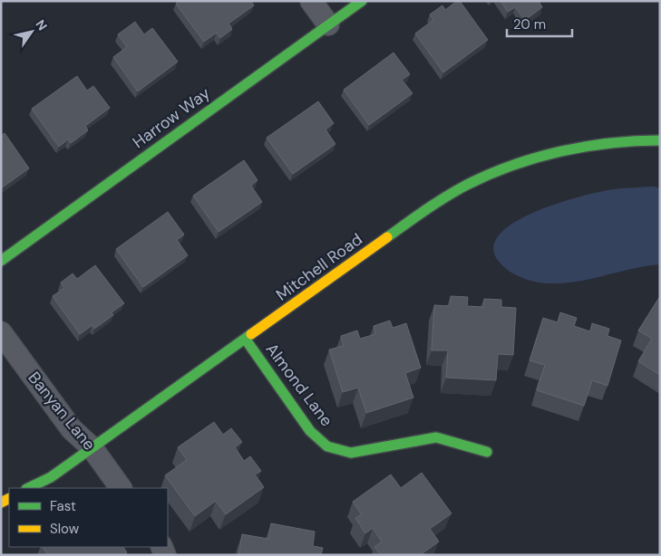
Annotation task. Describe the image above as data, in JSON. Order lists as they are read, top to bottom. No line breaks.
{"streets":{"main road":["Harrow Way","Mitchell Road","Almond Lane"],"street":["Banyan Lane"]},"crossings":[["Mitchell Road","Almond Lane"],["Mitchell Road","Banyan Lane"]],"legend":["Fast","Slow"],"scale_bar":"20 m","north":"top right"}
